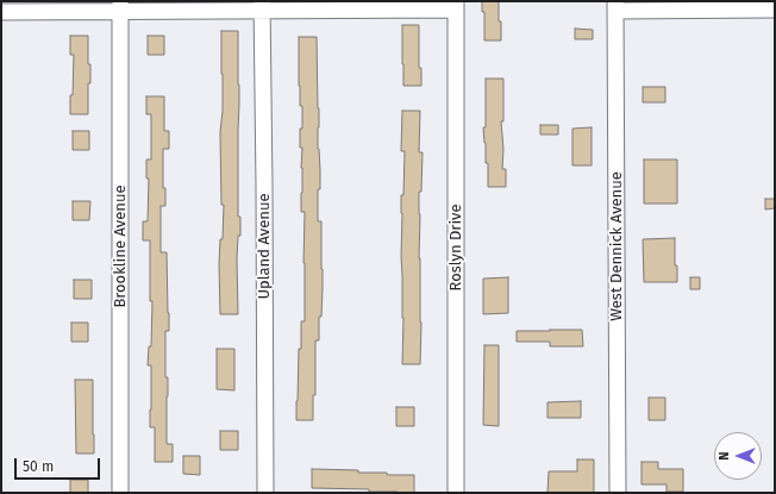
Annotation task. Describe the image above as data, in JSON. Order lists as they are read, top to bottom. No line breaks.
{"streets":{"street":["Brookline Avenue","Upland Avenue","West Dennick Avenue","Roslyn Drive"]},"scale_bar":"50 m","north":"left"}
